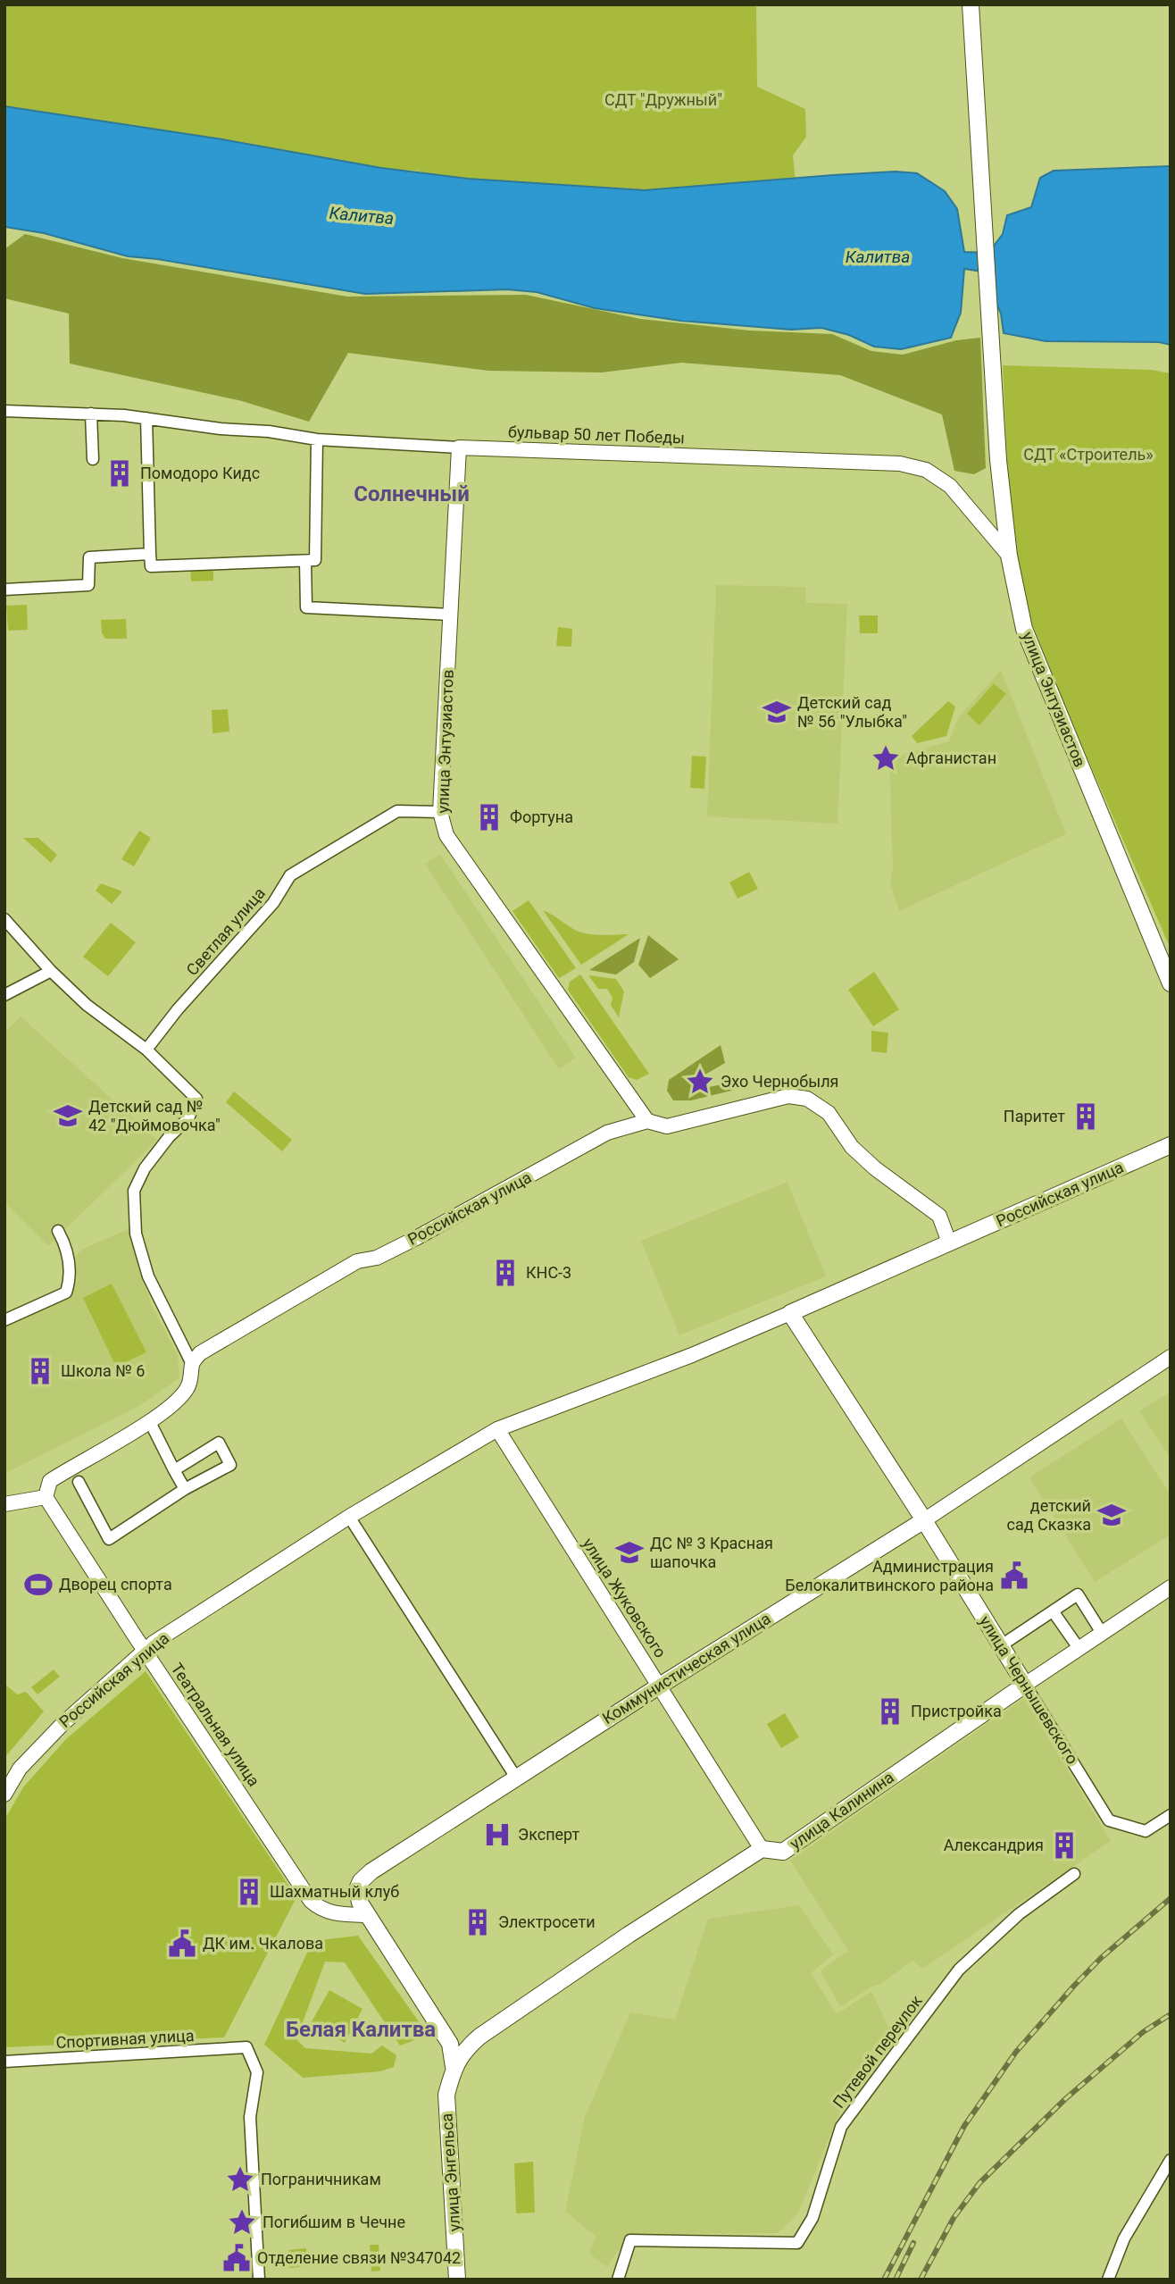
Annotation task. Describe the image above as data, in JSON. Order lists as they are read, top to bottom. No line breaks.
{"streets":{"main road":["улица Энтузиастов","Российская улица","Коммунистическая улица","улица Чернышевского","улица Калинина","улица Энгельса"],"street":["бульвар 50 лет Победы","Светлая улица","улица Жуковского","Театральная улица","Спортивная улица","Путевой переулок"]},"crossings":[["бульвар 50 лет Победы","улица Энтузиастов"],["улица Энтузиастов","Светлая улица"],["улица Энтузиастов","Российская улица"],["Российская улица","улица Жуковского"],["Российская улица","улица Чернышевского"],["Российская улица","Театральная улица"],["улица Жуковского","Коммунистическая улица"],["улица Жуковского","улица Калинина"],["Коммунистическая улица","улица Чернышевского"],["Коммунистическая улица","Театральная улица"],["улица Чернышевского","улица Калинина"],["улица Калинина","улица Энгельса"]],"districts":["Солнечный","Белая Калитва"],"water":["Калитва"],"parks":["СДТ \"Дружный\"","СДТ «Строитель»"],"places":{"building":["Помодоро Кидс","Фортуна","Паритет","КНС-3","Школа № 6","Пристройка","Александрия","Шахматный клуб","Электросети"],"school or university":["Детский сад № 56 \"Улыбка\"","Детский сад № 42 \"Дюймовочка\"","детский сад Сказка","ДС № 3 Красная шапочка"],"place":["Афганистан","Эхо Чернобыля","Пограничникам","Погибшим в Чечне"],"public building":["Администрация Белокалитвинского района","ДК им. Чкалова","Отделение связи №347042"],"sports":["Дворец спорта"],"hospital":["Эксперт"]}}
